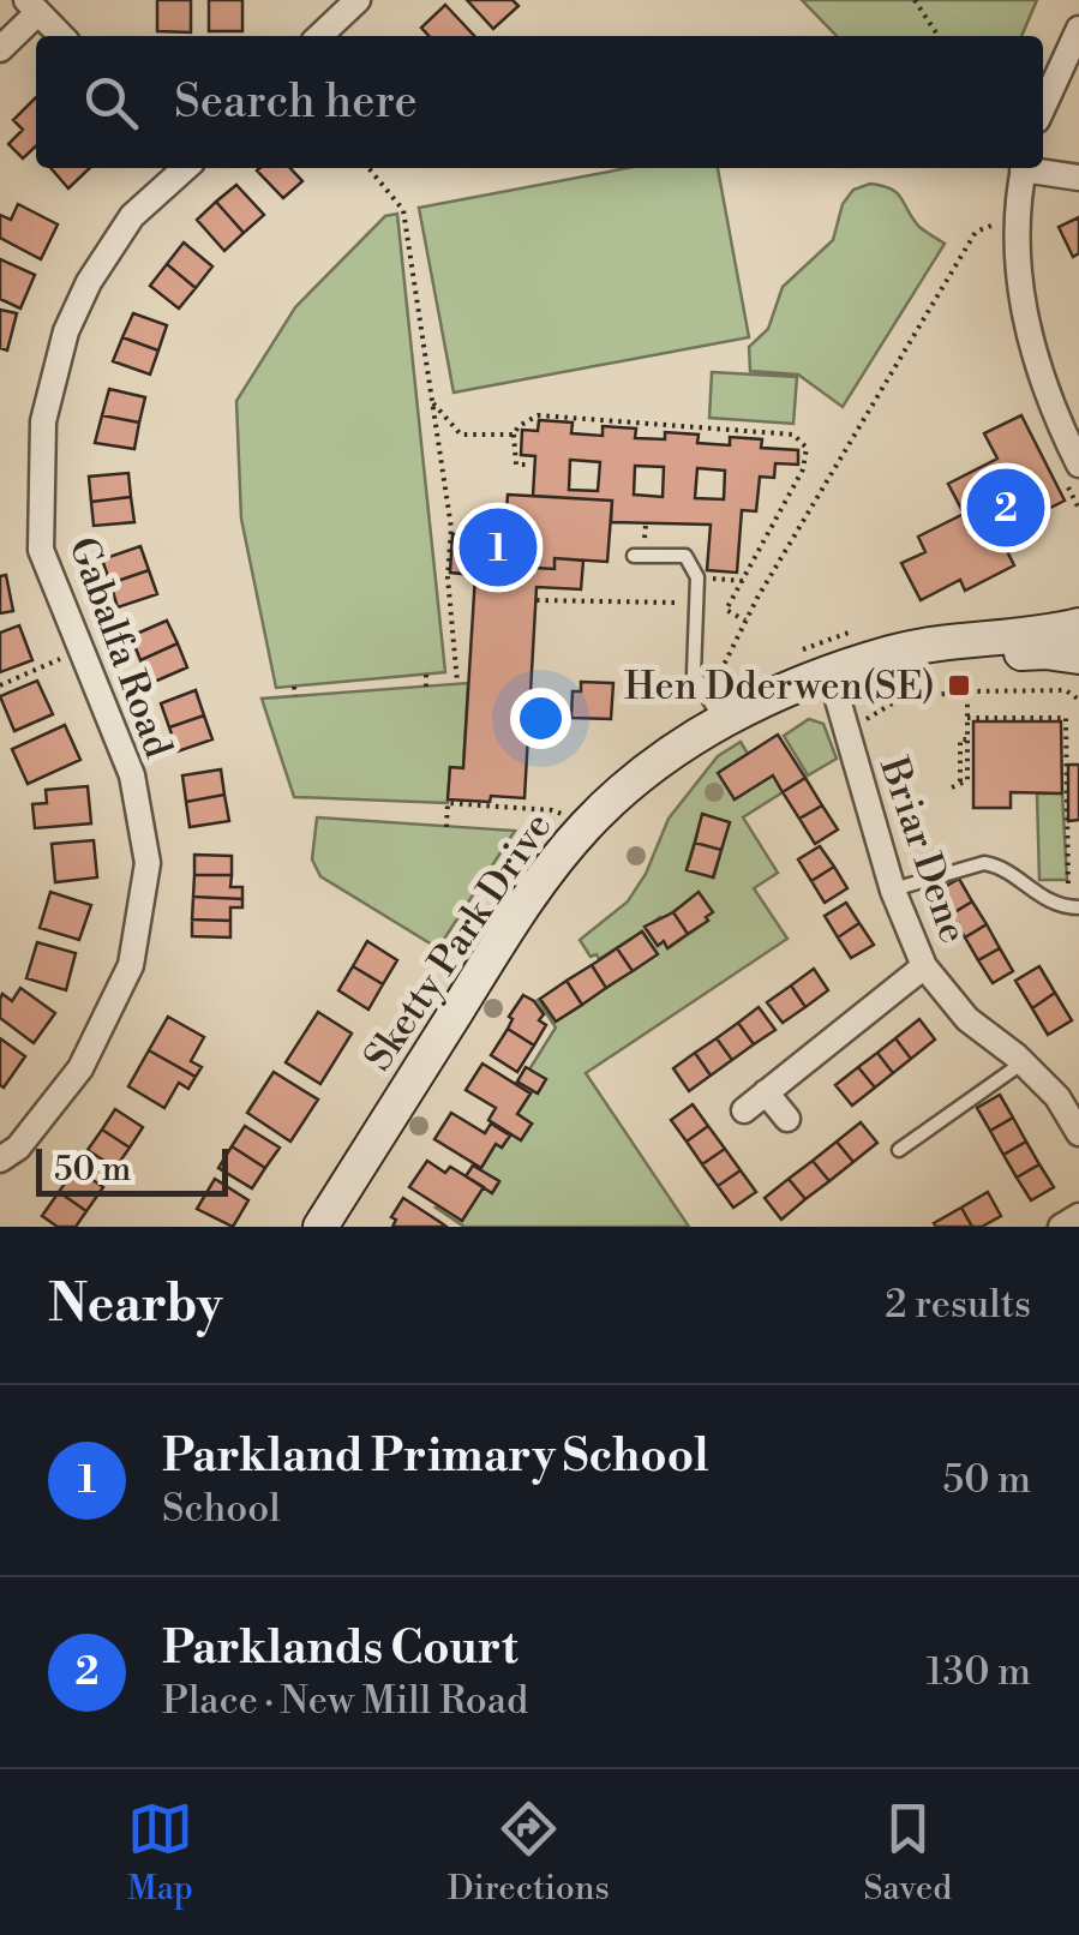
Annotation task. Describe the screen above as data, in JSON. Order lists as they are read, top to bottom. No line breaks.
{"streets":{"street":["Gabalfa Road","Briar Dene","Sketty Park Drive"]},"crossings":[["Briar Dene","Sketty Park Drive"]],"places":{"transit":["Hen Dderwen(SE)"]},"scale_bar":"50 m","page":{"search":"Search here","pins":["2","1"],"scale":"50 m","heading":["Nearby","2 results"],"list":[{"mark":"1","name":"Parkland Primary School","note":"School","value":"50 m"},{"mark":"2","name":"Parklands Court","note":"Place · New Mill Road","value":"130 m"}],"nav":["Map","Directions","Saved"]}}
